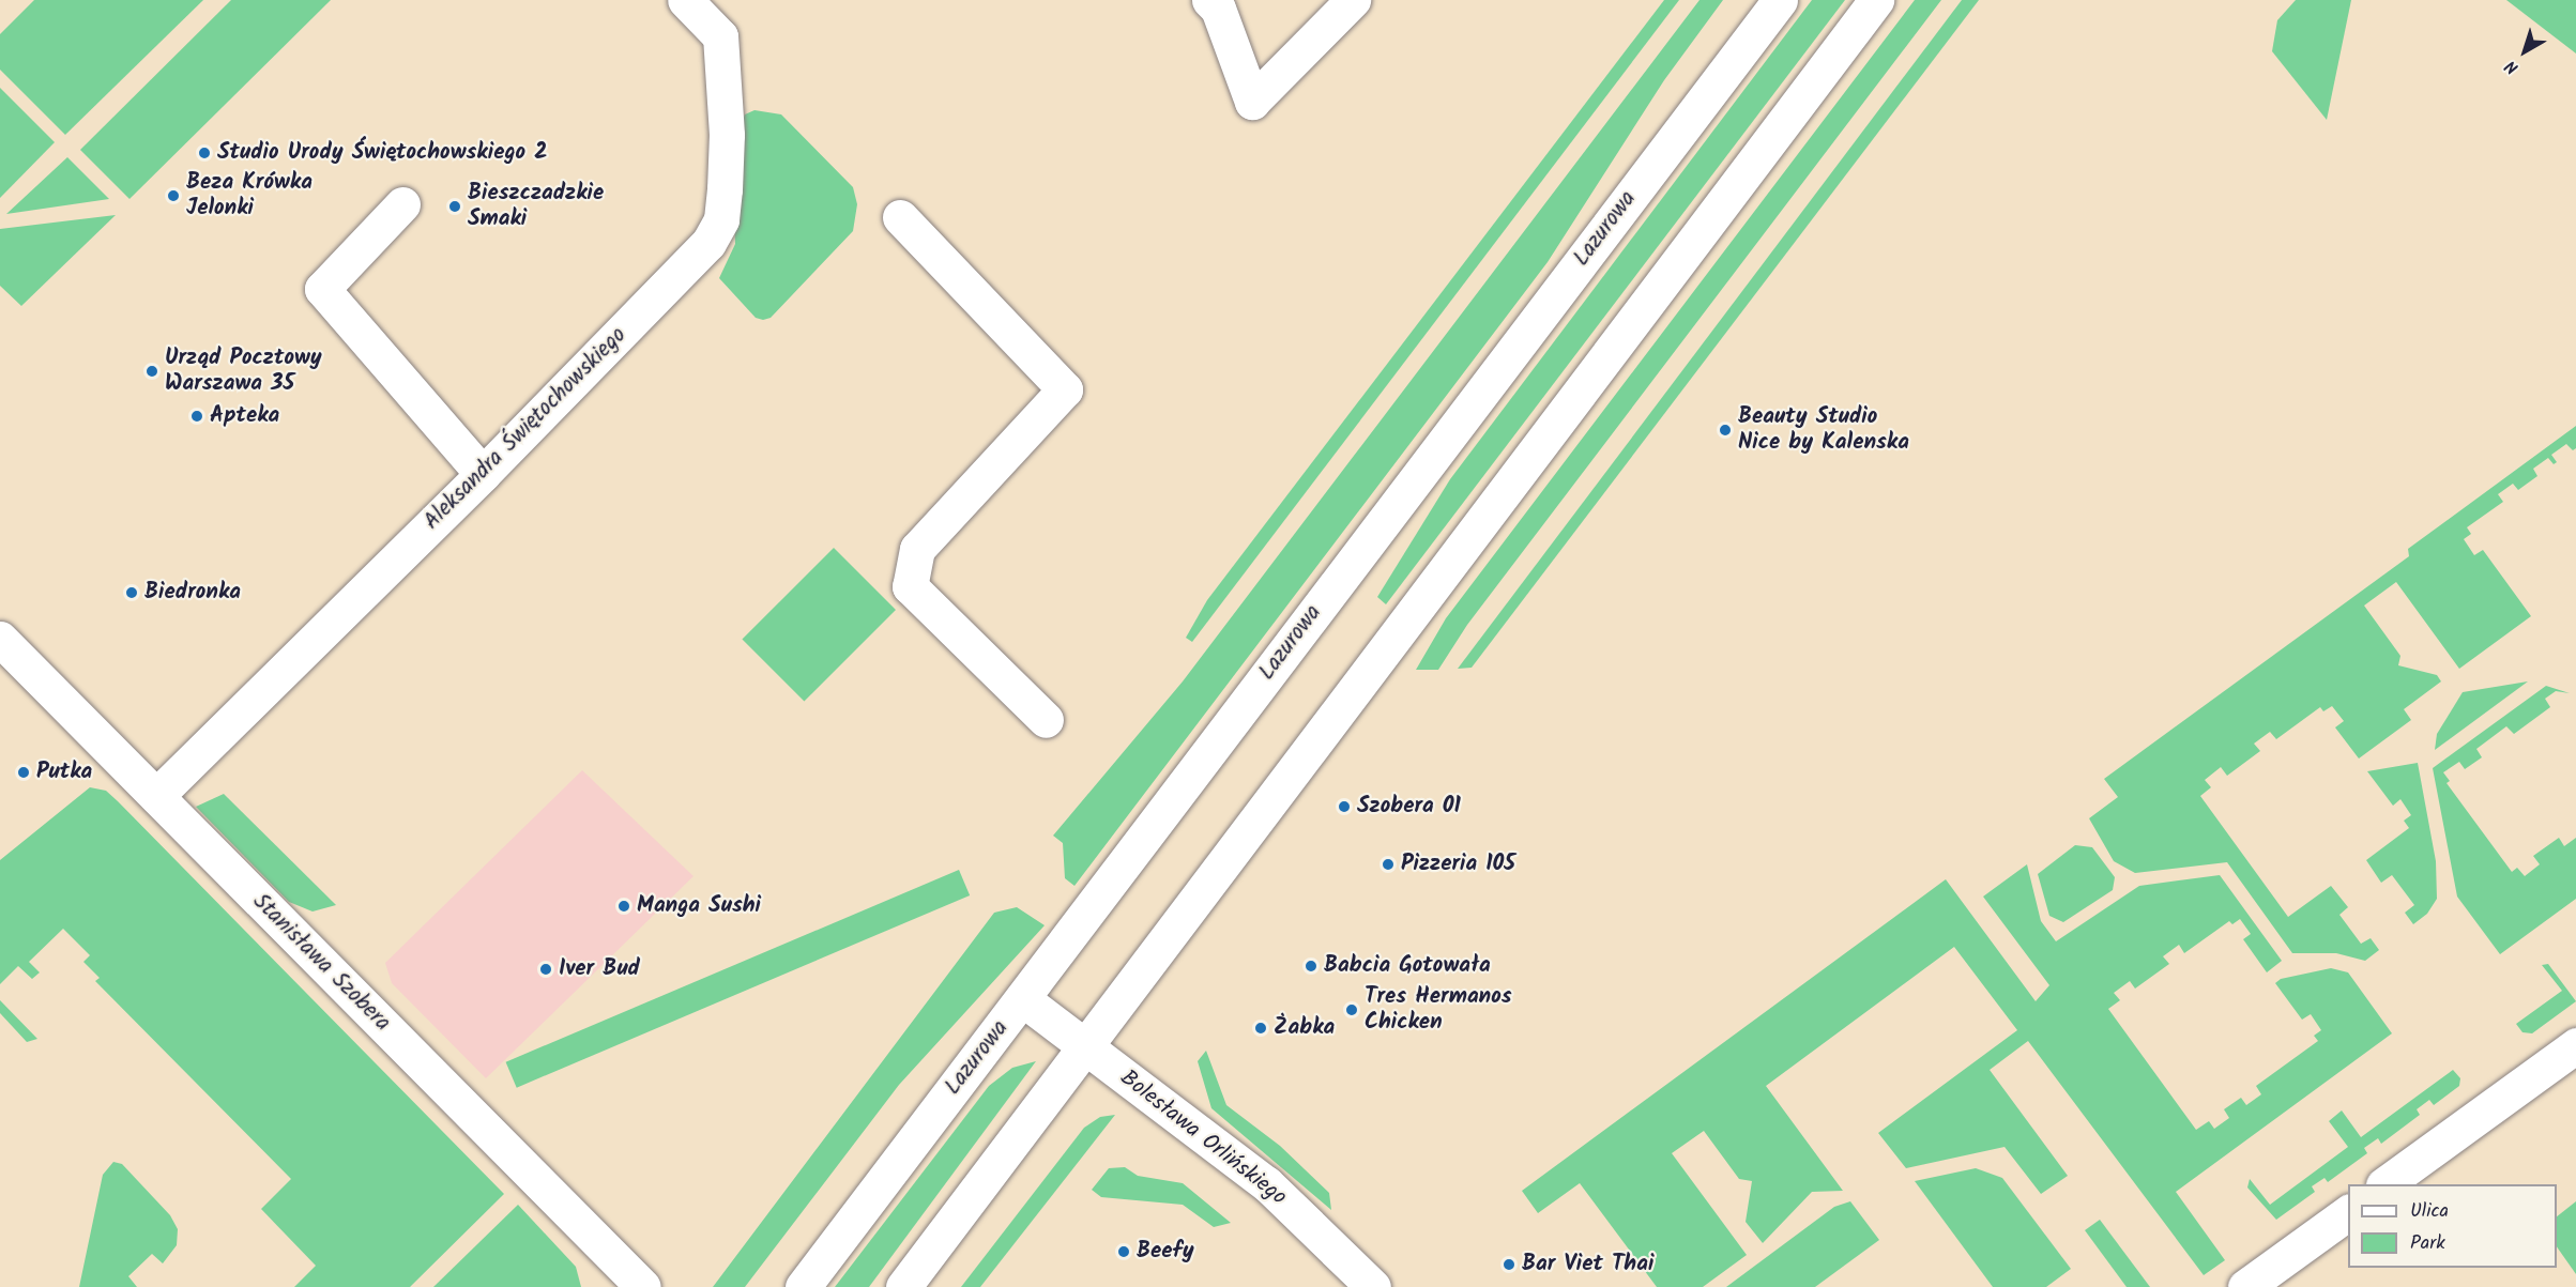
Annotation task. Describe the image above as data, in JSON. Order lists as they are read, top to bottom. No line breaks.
{"streets":{"street":["Lazurowa","Aleksandra Świętochowskiego","Stanisława Szobera","Bolesława Orlińskiego"]},"crossings":[["Lazurowa","Bolesława Orlińskiego"],["Aleksandra Świętochowskiego","Stanisława Szobera"]],"places":["Studio Urody Świętochowskiego 2","Beza Krówka Jelonki","Bieszczadzkie Smaki","Urząd Pocztowy Warszawa 35","Apteka","Beauty Studio Nice by Kalenska","Biedronka","Putka","Szobera 01","Pizzeria 105","Manga Sushi","Babcia Gotowała","Iver Bud","Tres Hermanos Chicken","Żabka","Beefy","Bar Viet Thai"],"legend":["Ulica","Park"],"north":"bottom left"}
